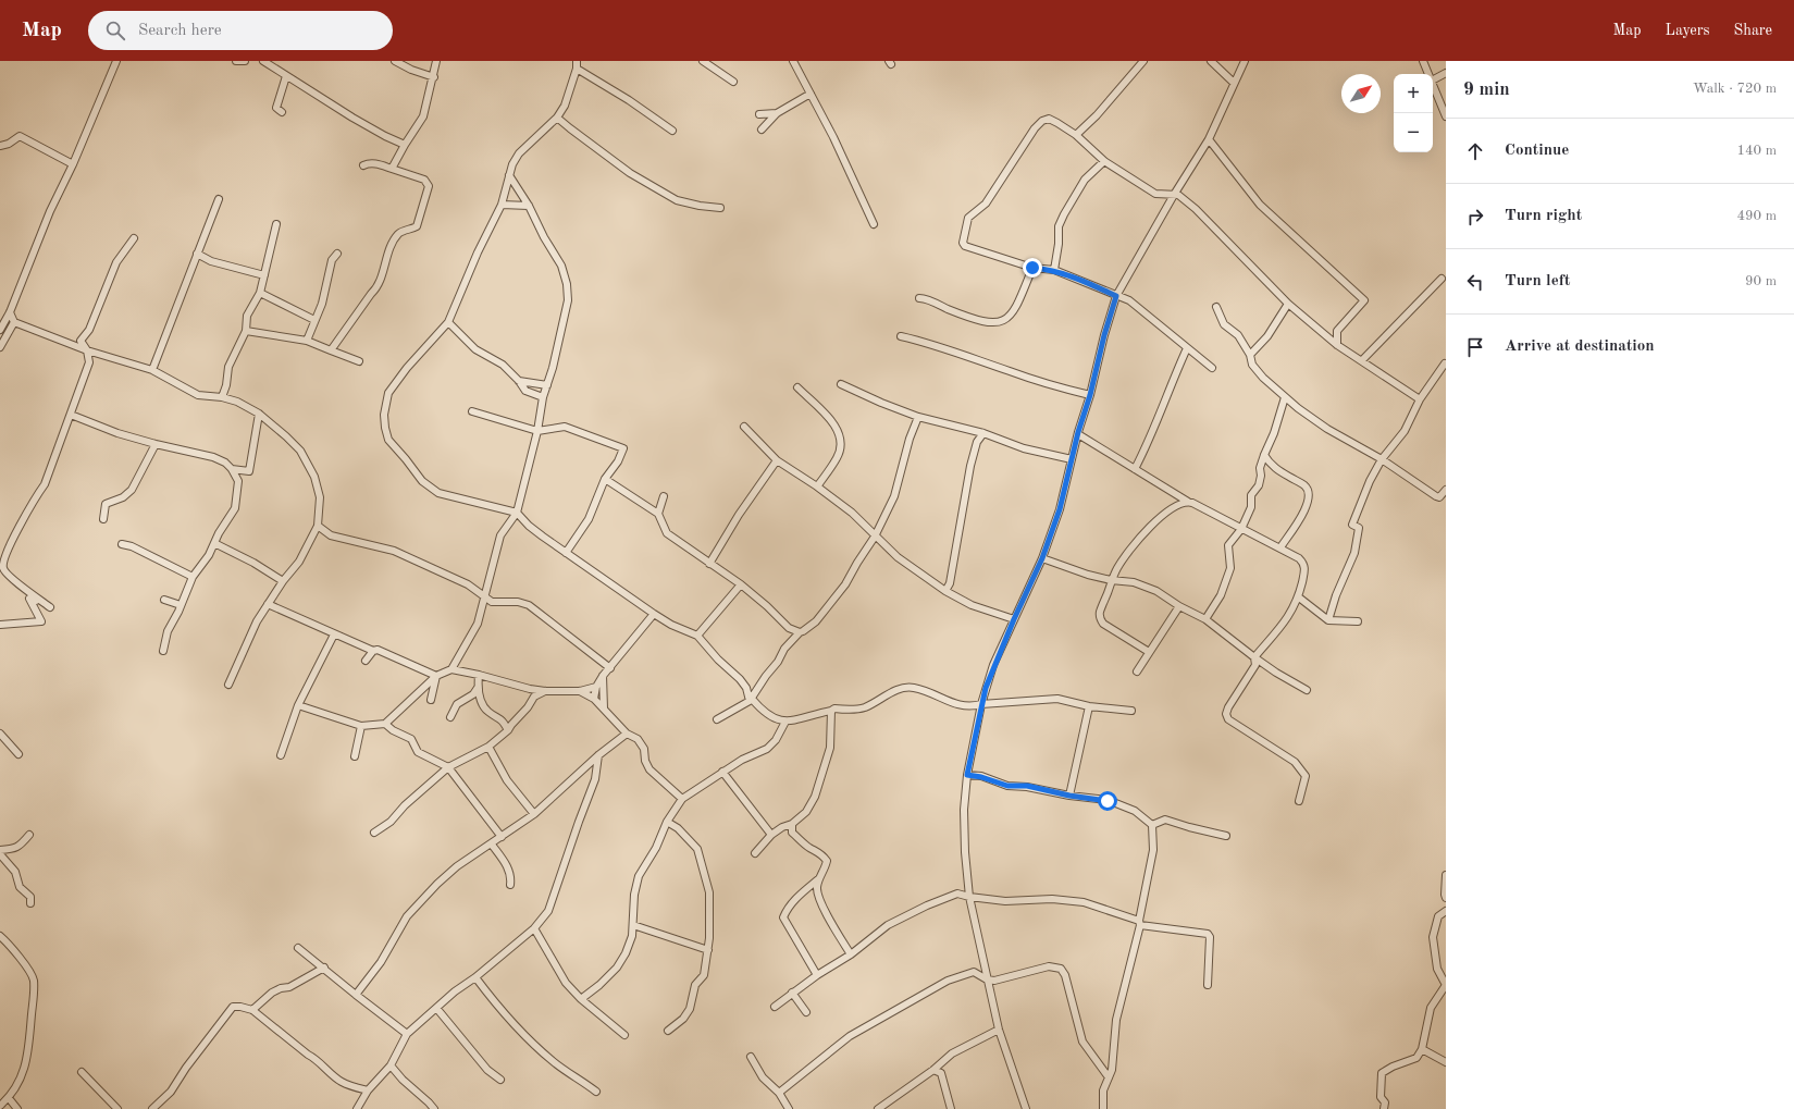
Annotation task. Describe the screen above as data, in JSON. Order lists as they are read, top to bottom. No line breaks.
{"north":"top right","page":{"header":"Map","search":"Search here","nav":["Map","Layers","Share"],"heading":["9 min","Walk · 720 m"],"map_buttons":["+","−"],"list":[["Continue","140 m"],["Turn right","490 m"],["Turn left","90 m"],"Arrive at destination"]}}
